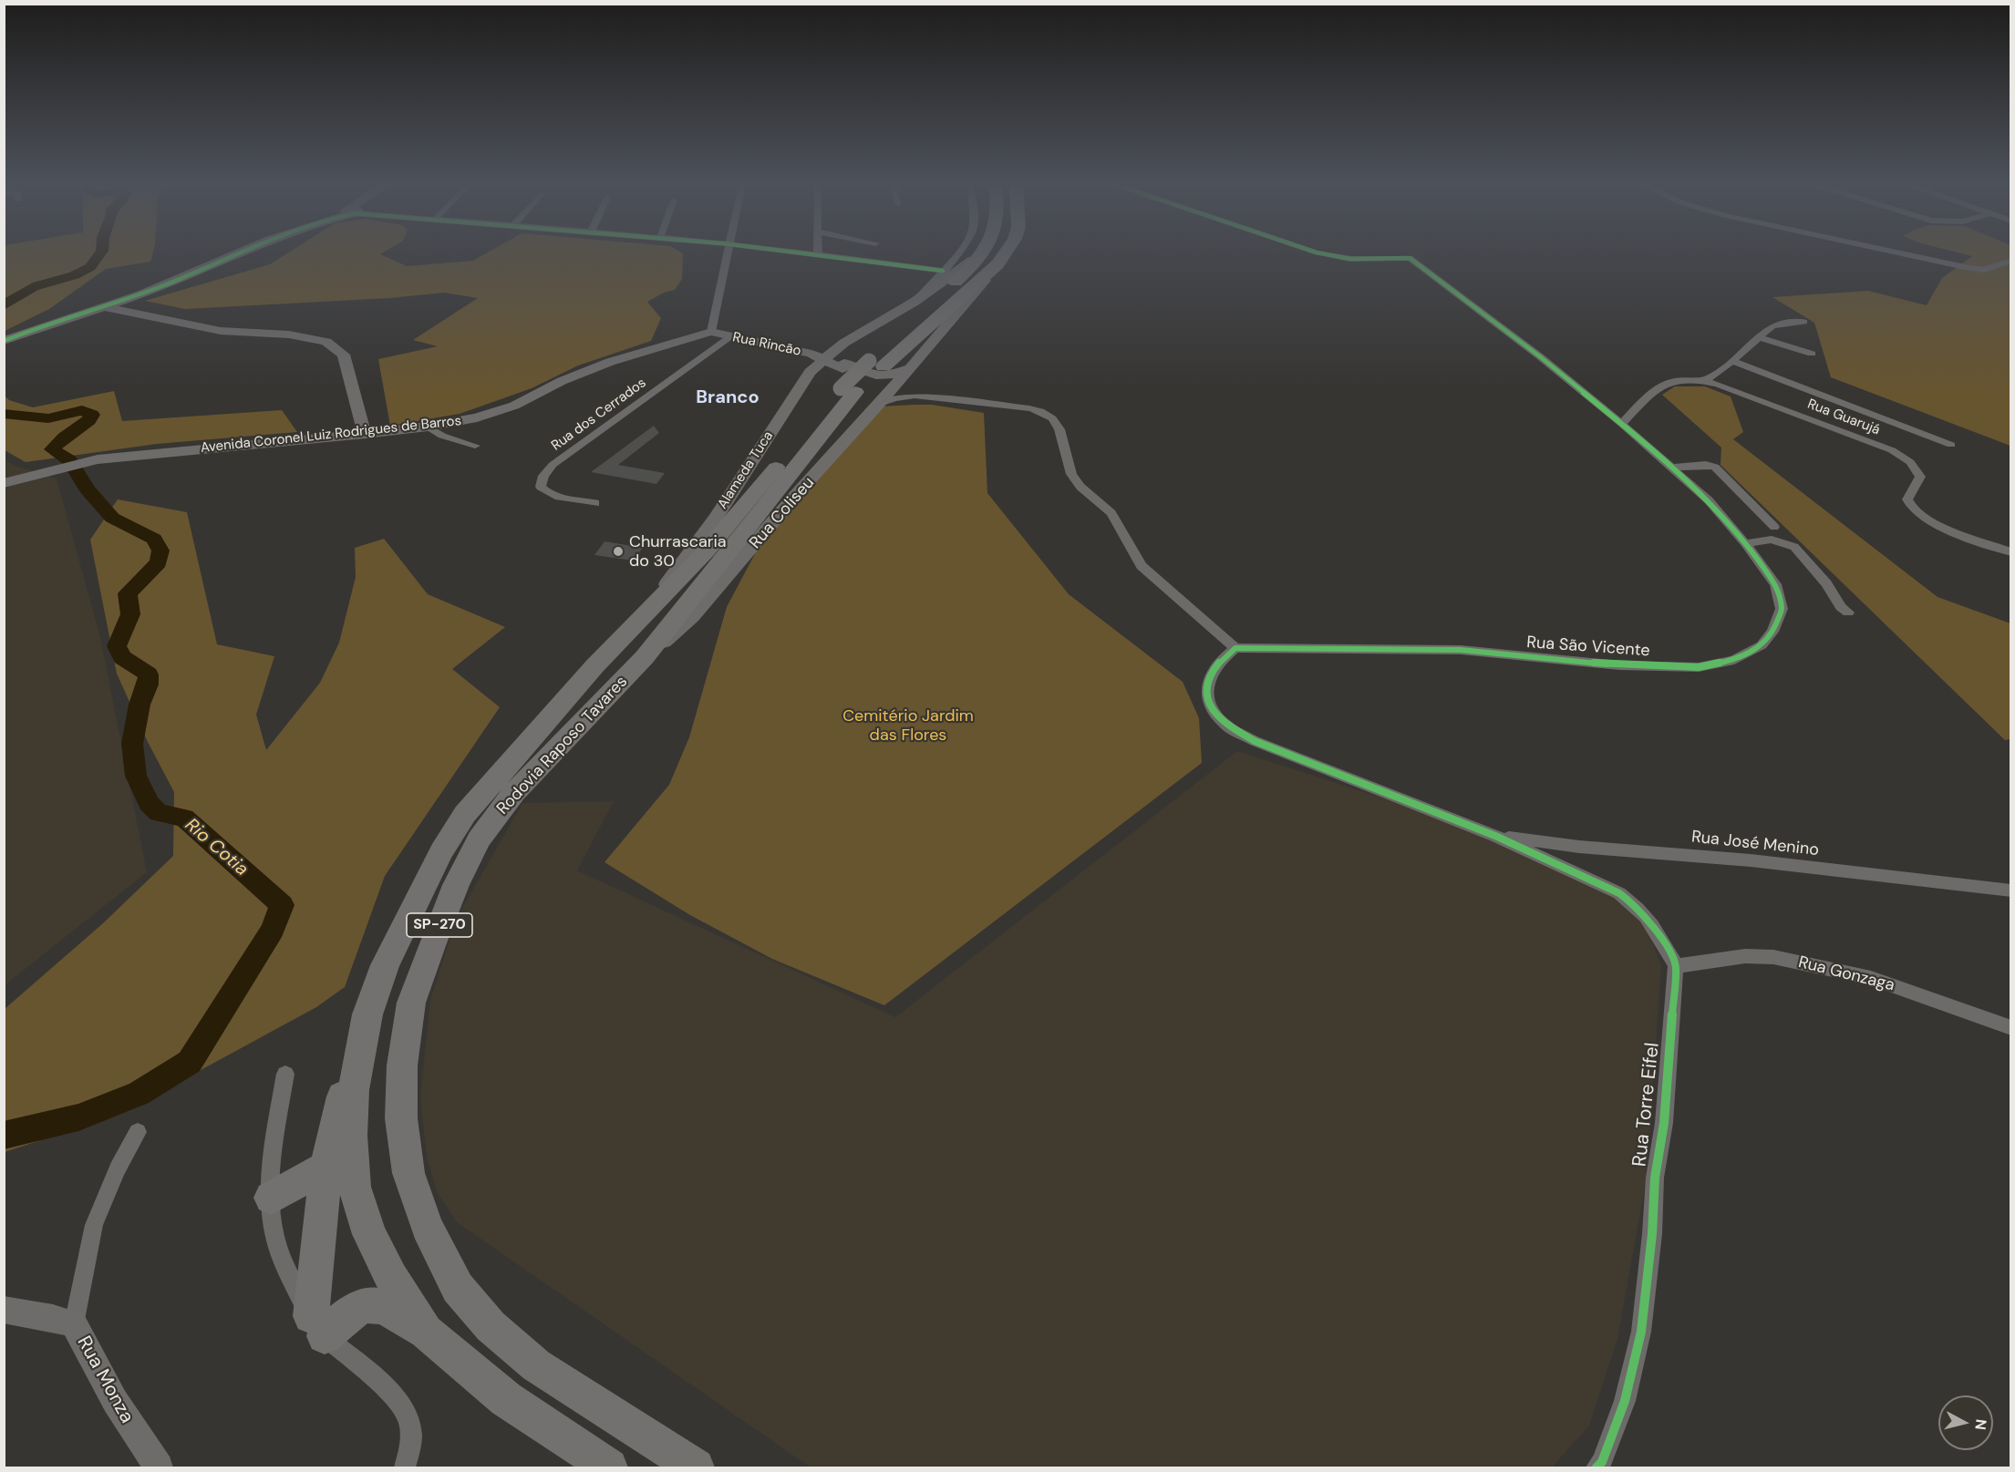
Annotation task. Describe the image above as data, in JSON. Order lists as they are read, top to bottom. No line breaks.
{"streets":{"highway":["Rodovia Raposo Tavares","SP-270"],"street":["Rua Rincão","Rua dos Cerrados","Rua Guarujá","Avenida Coronel Luiz Rodrigues de Barros","Alameda Tuca","Rua Coliseu","Rua São Vicente","Rua José Menino","Rua Gonzaga","Rua Torre Eifel","Rua Monza"]},"crossings":[["Rua Rincão","Rua dos Cerrados"],["Rua Rincão","Avenida Coronel Luiz Rodrigues de Barros"],["Rua Rincão","Alameda Tuca"],["Rua Rincão","Rua Coliseu"],["Rua Rincão","Rodovia Raposo Tavares"],["Rua Guarujá","Rua São Vicente"],["Alameda Tuca","Rodovia Raposo Tavares"],["Rua Coliseu","Rodovia Raposo Tavares"],["Rua Gonzaga","Rua Torre Eifel"]],"districts":["Branco"],"water":["Rio Cotia"],"parks":["Cemitério Jardim das Flores"],"places":["Churrascaria do 30"],"north":"right"}
